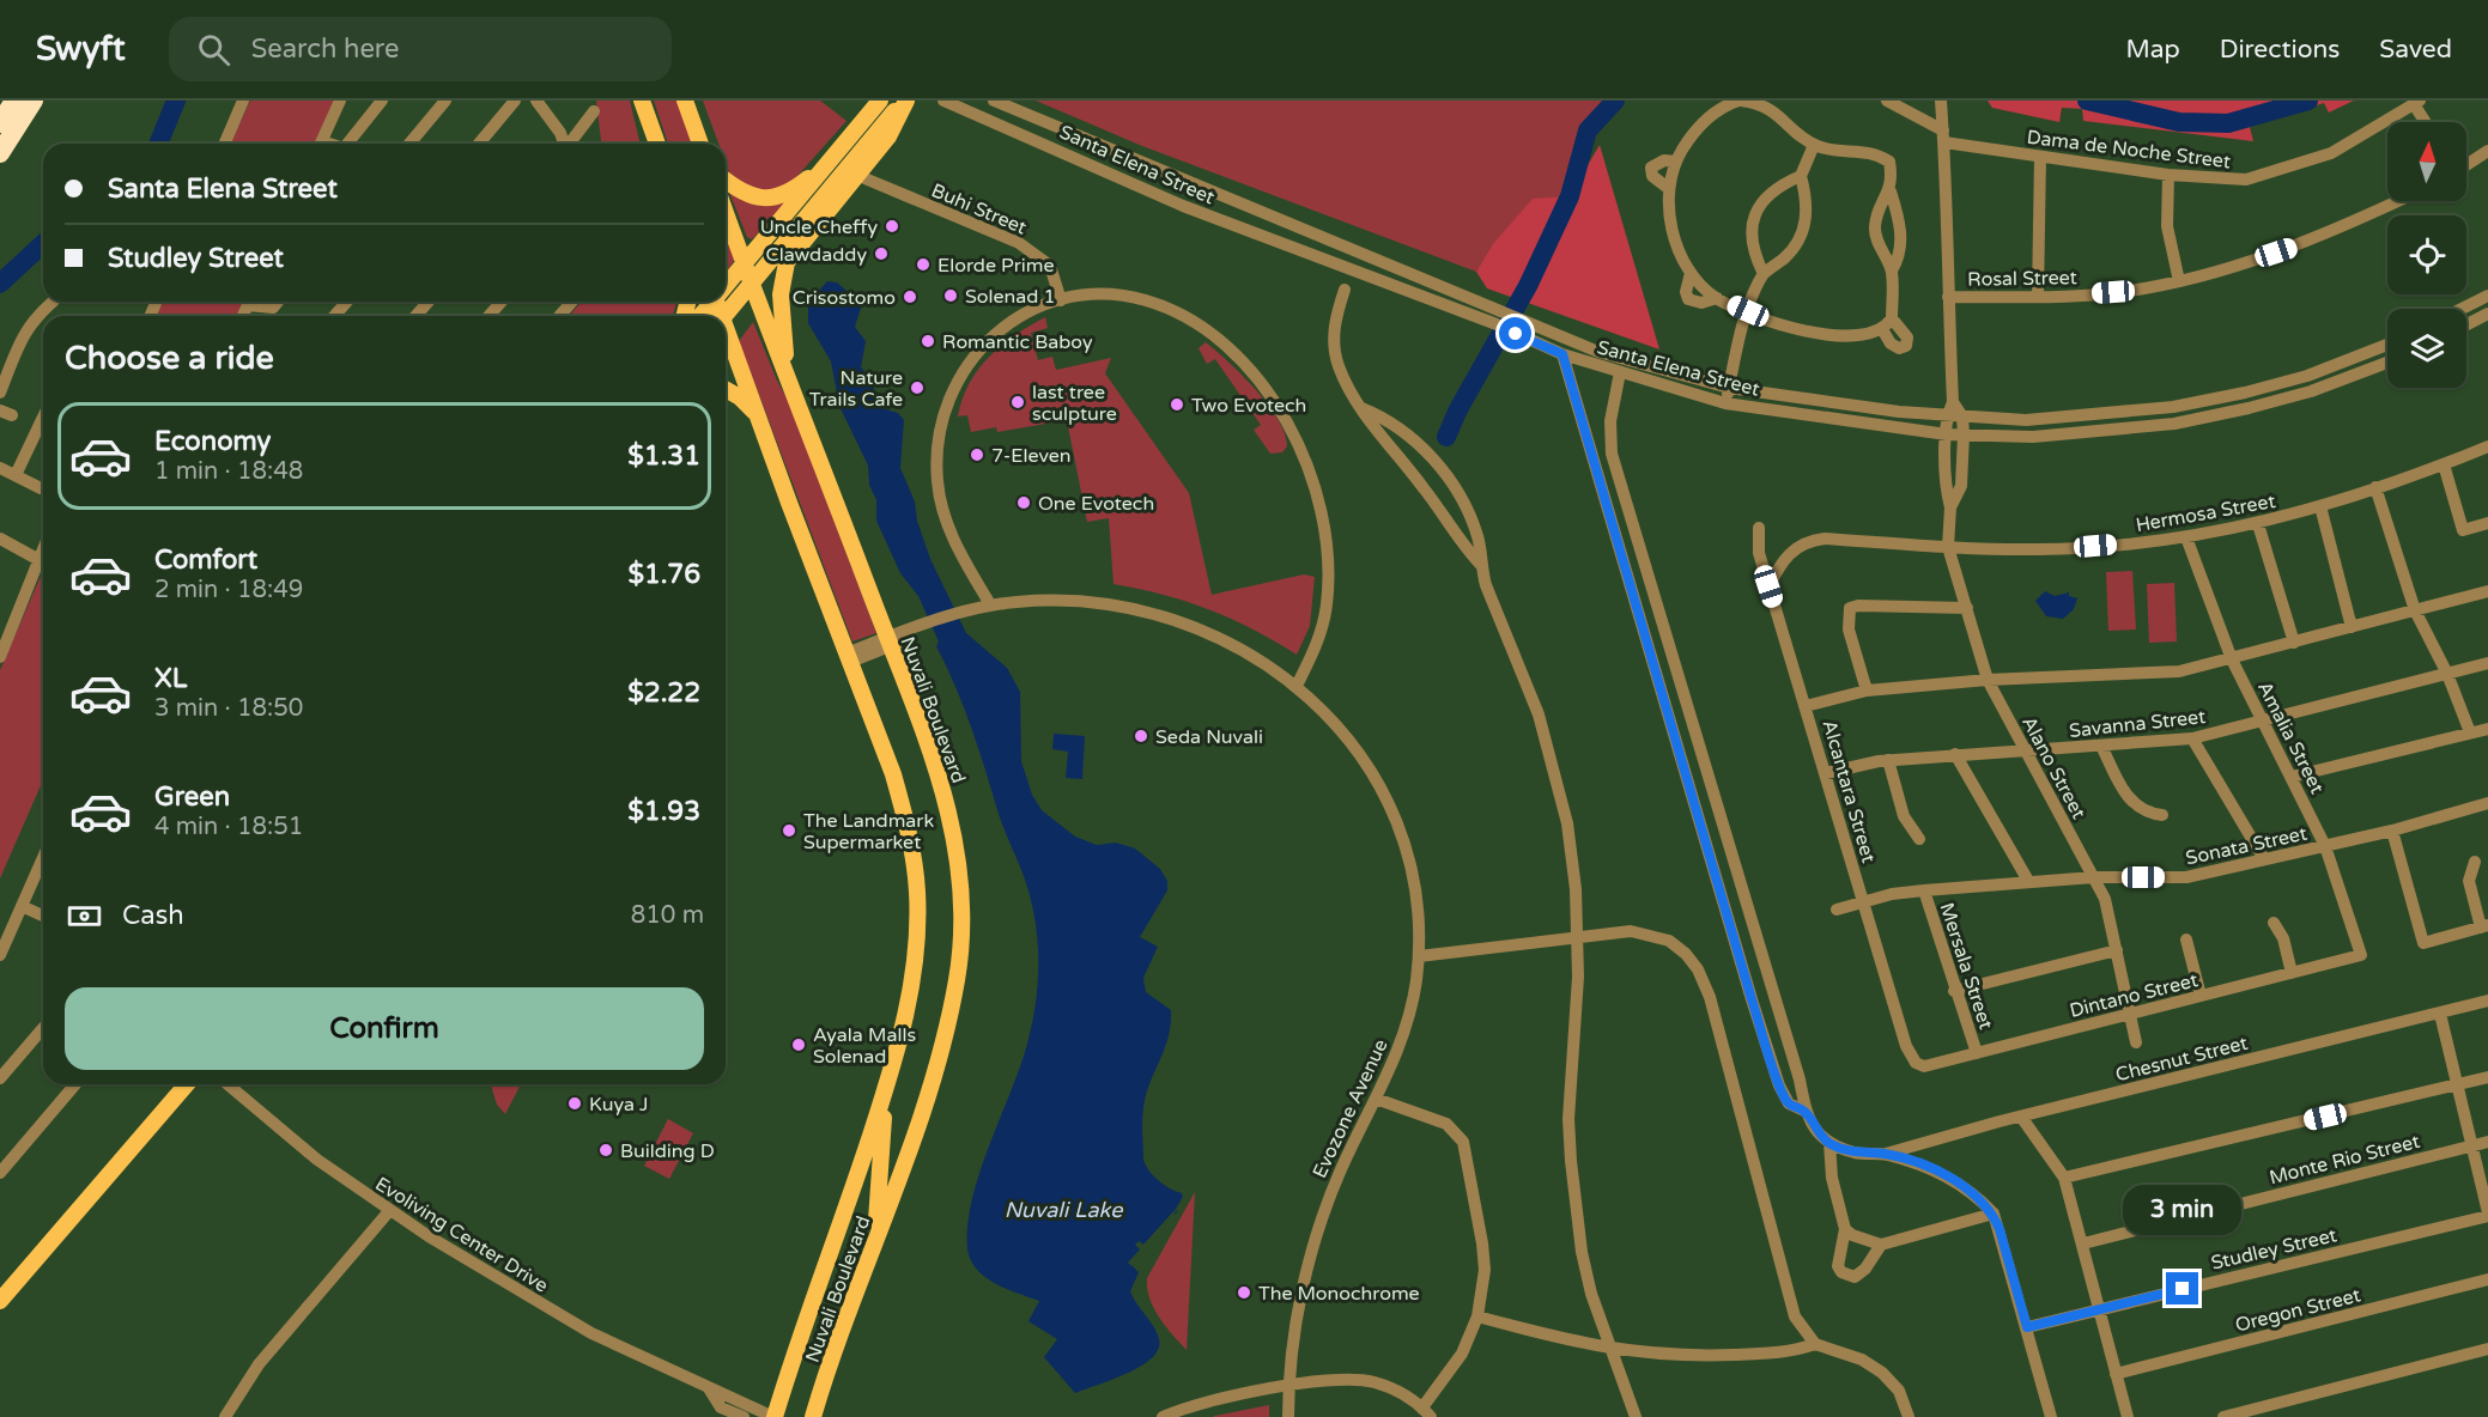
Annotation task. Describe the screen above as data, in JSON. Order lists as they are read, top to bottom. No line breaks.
{"streets":{"main road":["Nuvali Boulevard"],"street":["Dama de Noche Street","Santa Elena Street","Buhi Street","Rosal Street","Hermosa Street","Savanna Street","Amalia Street","Alano Street","Alcantara Street","Sonata Street","Mersala Street","Dintano Street","Chesnut Street","Evozone Avenue","Monte Rio Street","Evoliving Center Drive","Studley Street","Oregon Street"]},"crossings":[["Hermosa Street","Amalia Street"],["Hermosa Street","Alano Street"],["Hermosa Street","Alcantara Street"],["Nuvali Boulevard","Evozone Avenue"],["Nuvali Boulevard","Evoliving Center Drive"],["Savanna Street","Amalia Street"],["Savanna Street","Alano Street"],["Savanna Street","Alcantara Street"],["Amalia Street","Sonata Street"],["Amalia Street","Dintano Street"],["Alano Street","Sonata Street"],["Alano Street","Dintano Street"],["Alcantara Street","Sonata Street"],["Alcantara Street","Dintano Street"],["Sonata Street","Mersala Street"],["Mersala Street","Dintano Street"]],"water":["Nuvali Lake"],"places":["Uncle Cheffy","Clawdaddy","Elorde Prime","Solenad 1","Crisostomo","Romantic Baboy","Nature Trails Cafe","last tree sculpture","Two Evotech","7-Eleven","One Evotech","Seda Nuvali","The Landmark Supermarket","Ayala Malls Solenad","Kuya J","Building D","The Monochrome"],"north":"top","page":{"header":"Swyft","search":"Search here","nav":["Map","Directions","Saved"],"banner":["Santa Elena Street","Studley Street"],"heading":"Choose a ride","list":[{"name":"Economy","note":"1 min · 18:48","value":"$1.31"},{"name":"Comfort","note":"2 min · 18:49","value":"$1.76"},{"name":"XL","note":"3 min · 18:50","value":"$2.22"},{"name":"Green","note":"4 min · 18:51","value":"$1.93"}],"pay":["Cash","810 m"],"buttons":"Confirm","bubble":"3 min"}}
